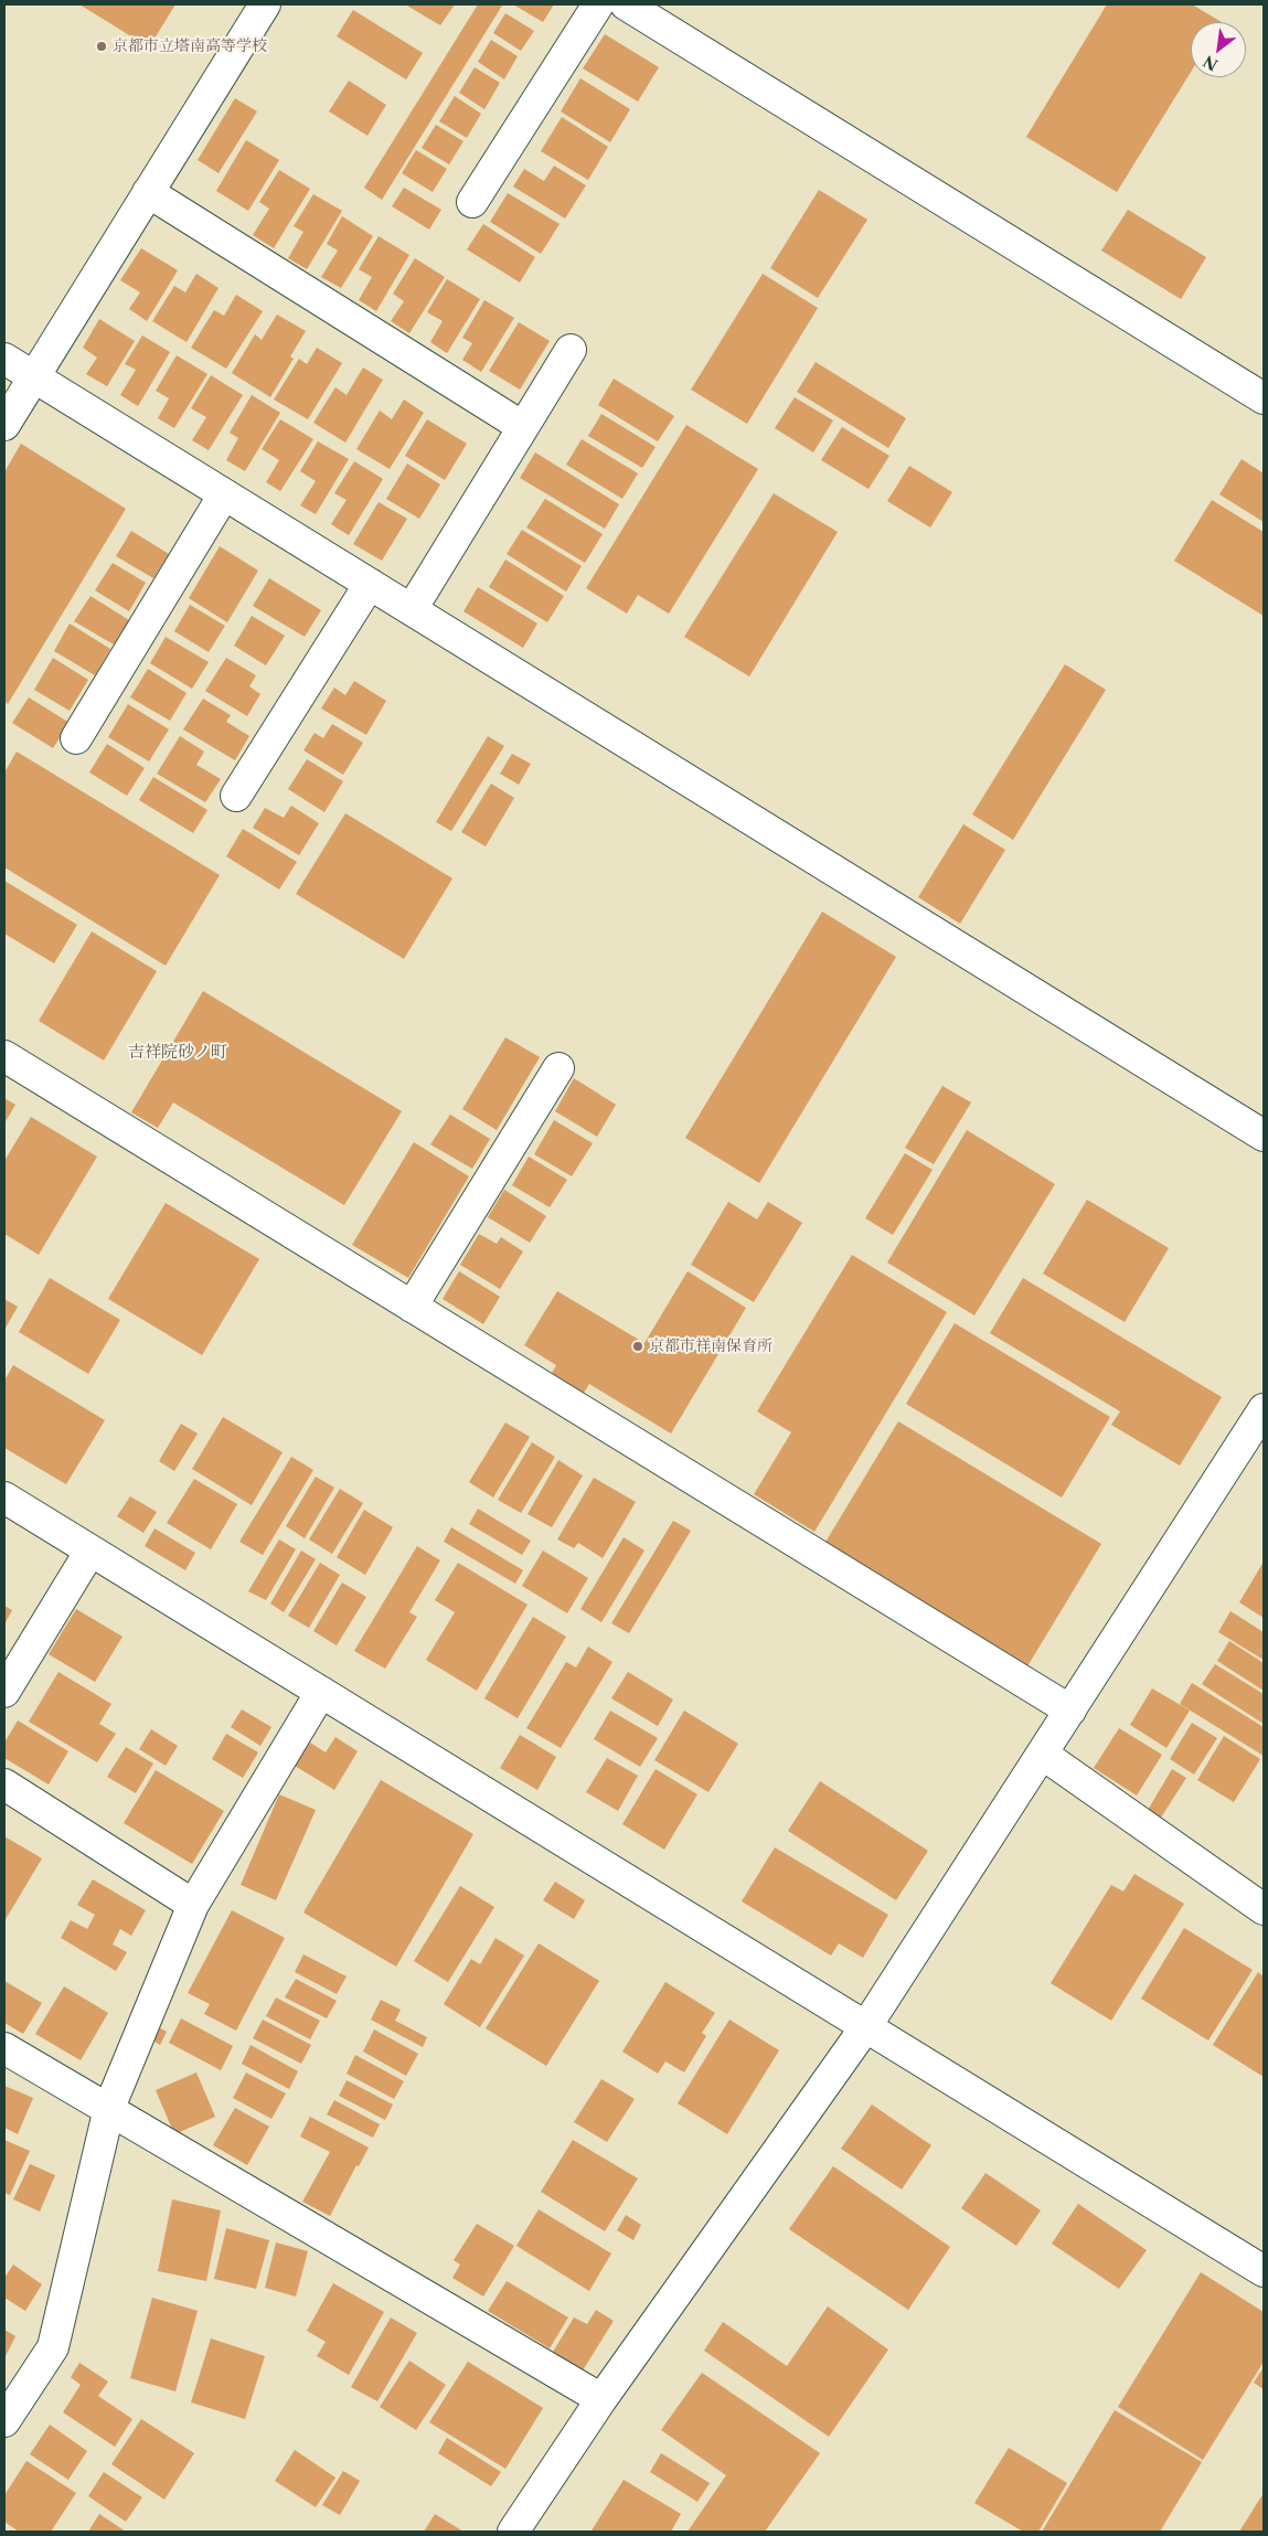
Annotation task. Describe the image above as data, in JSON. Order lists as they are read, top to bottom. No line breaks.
{"districts":["吉祥院砂ノ町"],"places":["京都市立塔南高等学校","京都市祥南保育所"],"north":"bottom left"}
